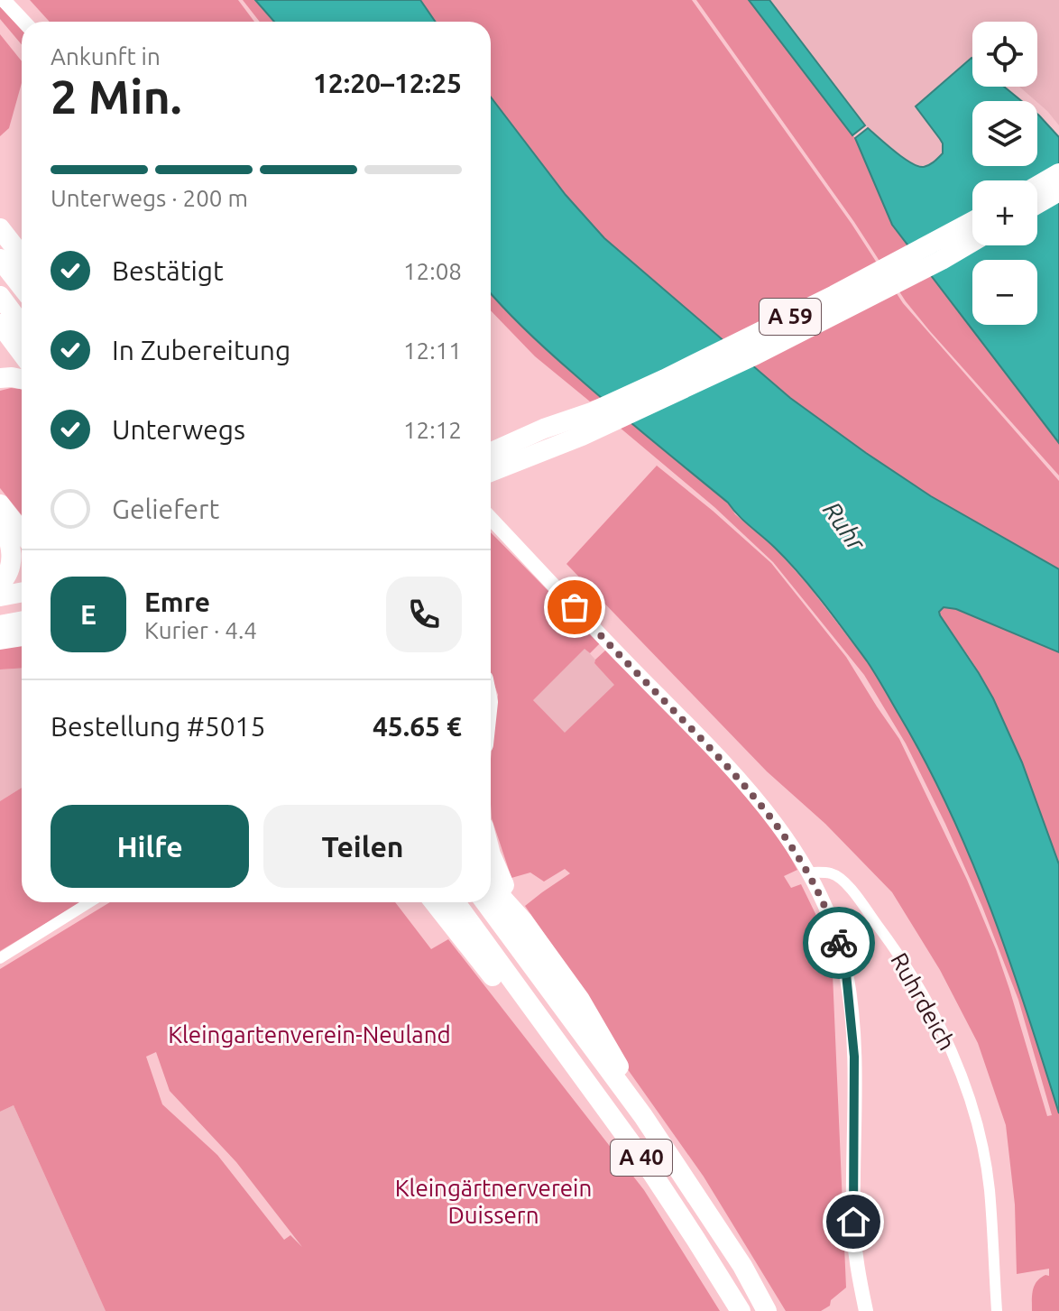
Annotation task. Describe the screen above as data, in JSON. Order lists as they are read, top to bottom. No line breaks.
{"streets":{"highway":["A 59","A 40"],"street":["Ruhrdeich"]},"water":["Ruhr"],"parks":["Kleingartenverein-Neuland","Kleingärtnerverein Duissern"],"page":{"map_buttons":["+","−"],"heading":["2 Min.","Ankunft in","12:20–12:25"],"panel":["Emre","Kurier · 4.4","Bestellung #5015","45.65 €"],"bar":"Unterwegs · 200 m","list":[["Bestätigt","12:08"],["In Zubereitung","12:11"],["Unterwegs","12:12"],"Geliefert"],"round":"E","buttons":["Hilfe","Teilen"]}}
